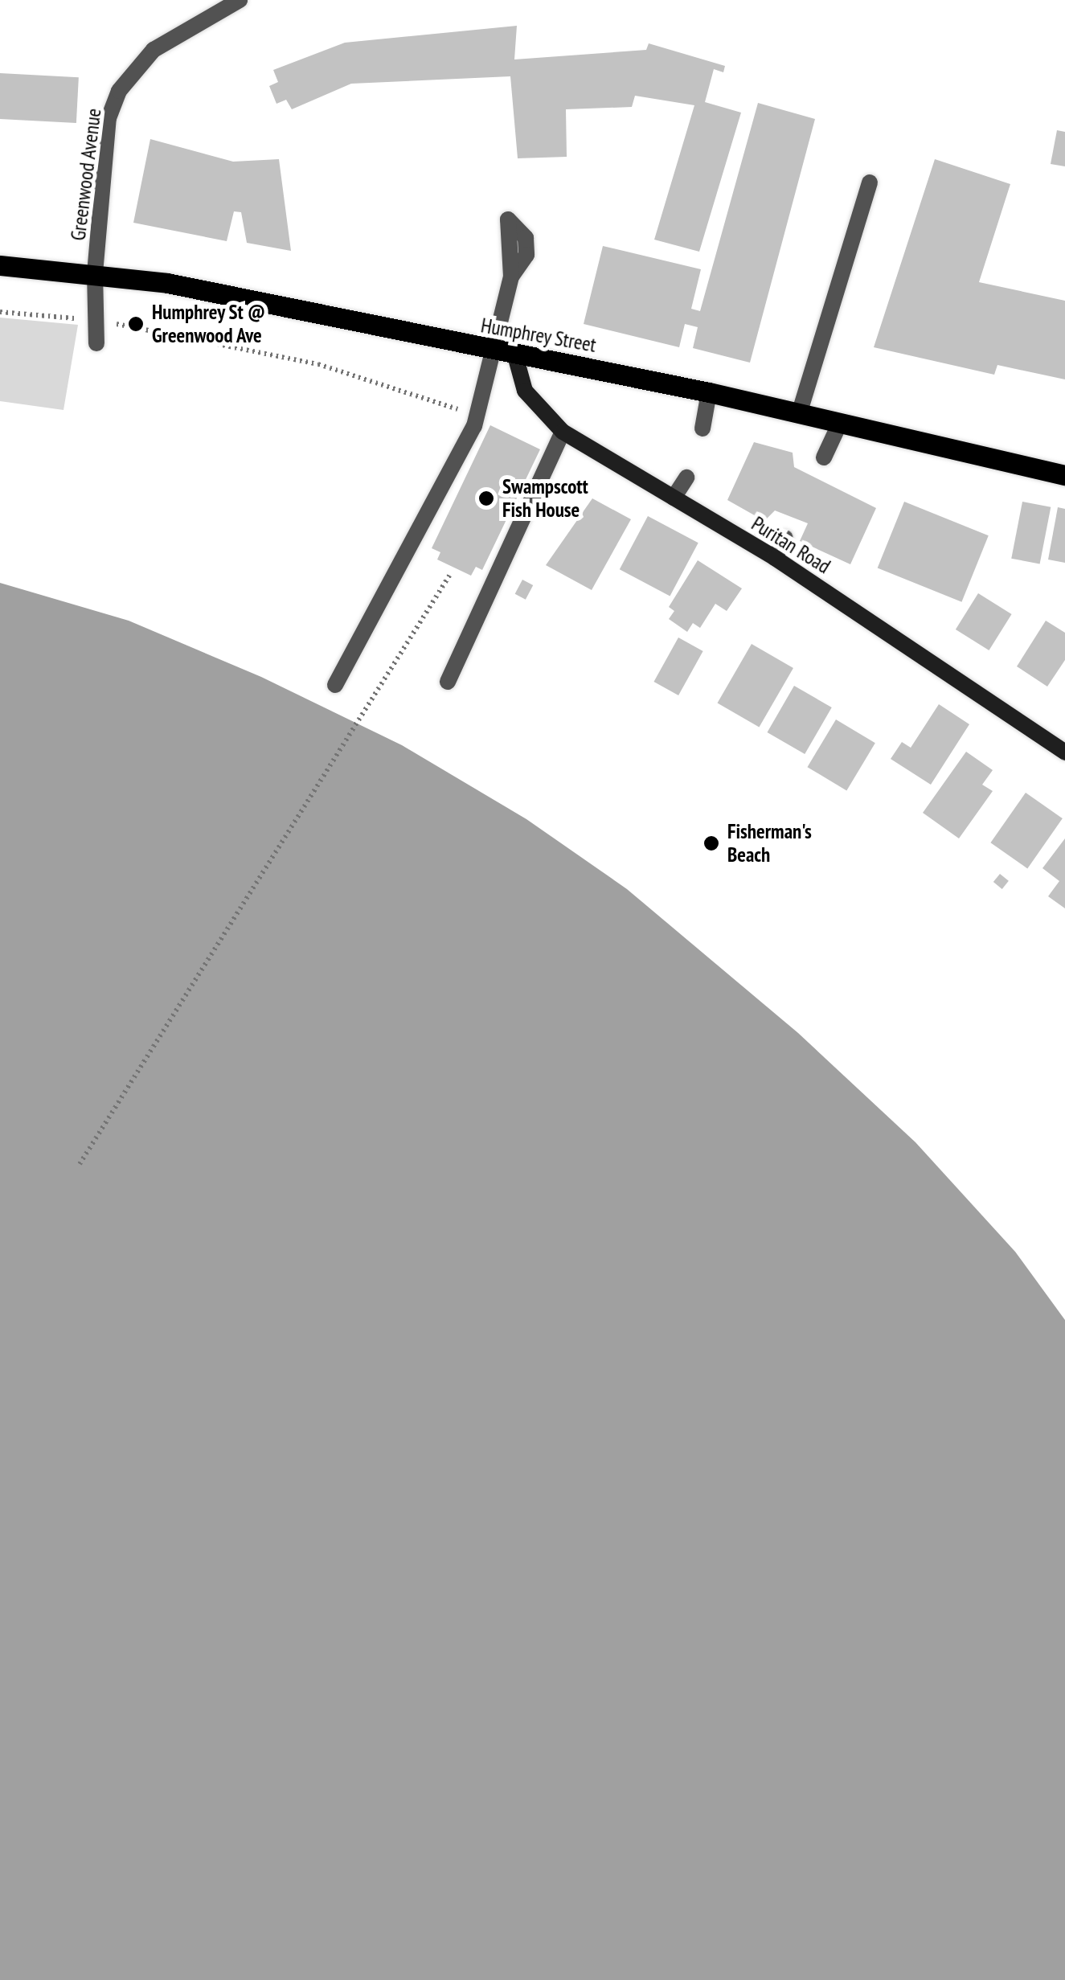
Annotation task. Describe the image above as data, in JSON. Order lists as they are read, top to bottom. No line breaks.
{"streets":{"main road":["Humphrey Street"],"street":["Greenwood Avenue","Puritan Road"]},"crossings":[["Greenwood Avenue","Humphrey Street"],["Humphrey Street","Puritan Road"]],"places":["Humphrey St @ Greenwood Ave","Swampscott Fish House","Fisherman's Beach"]}
